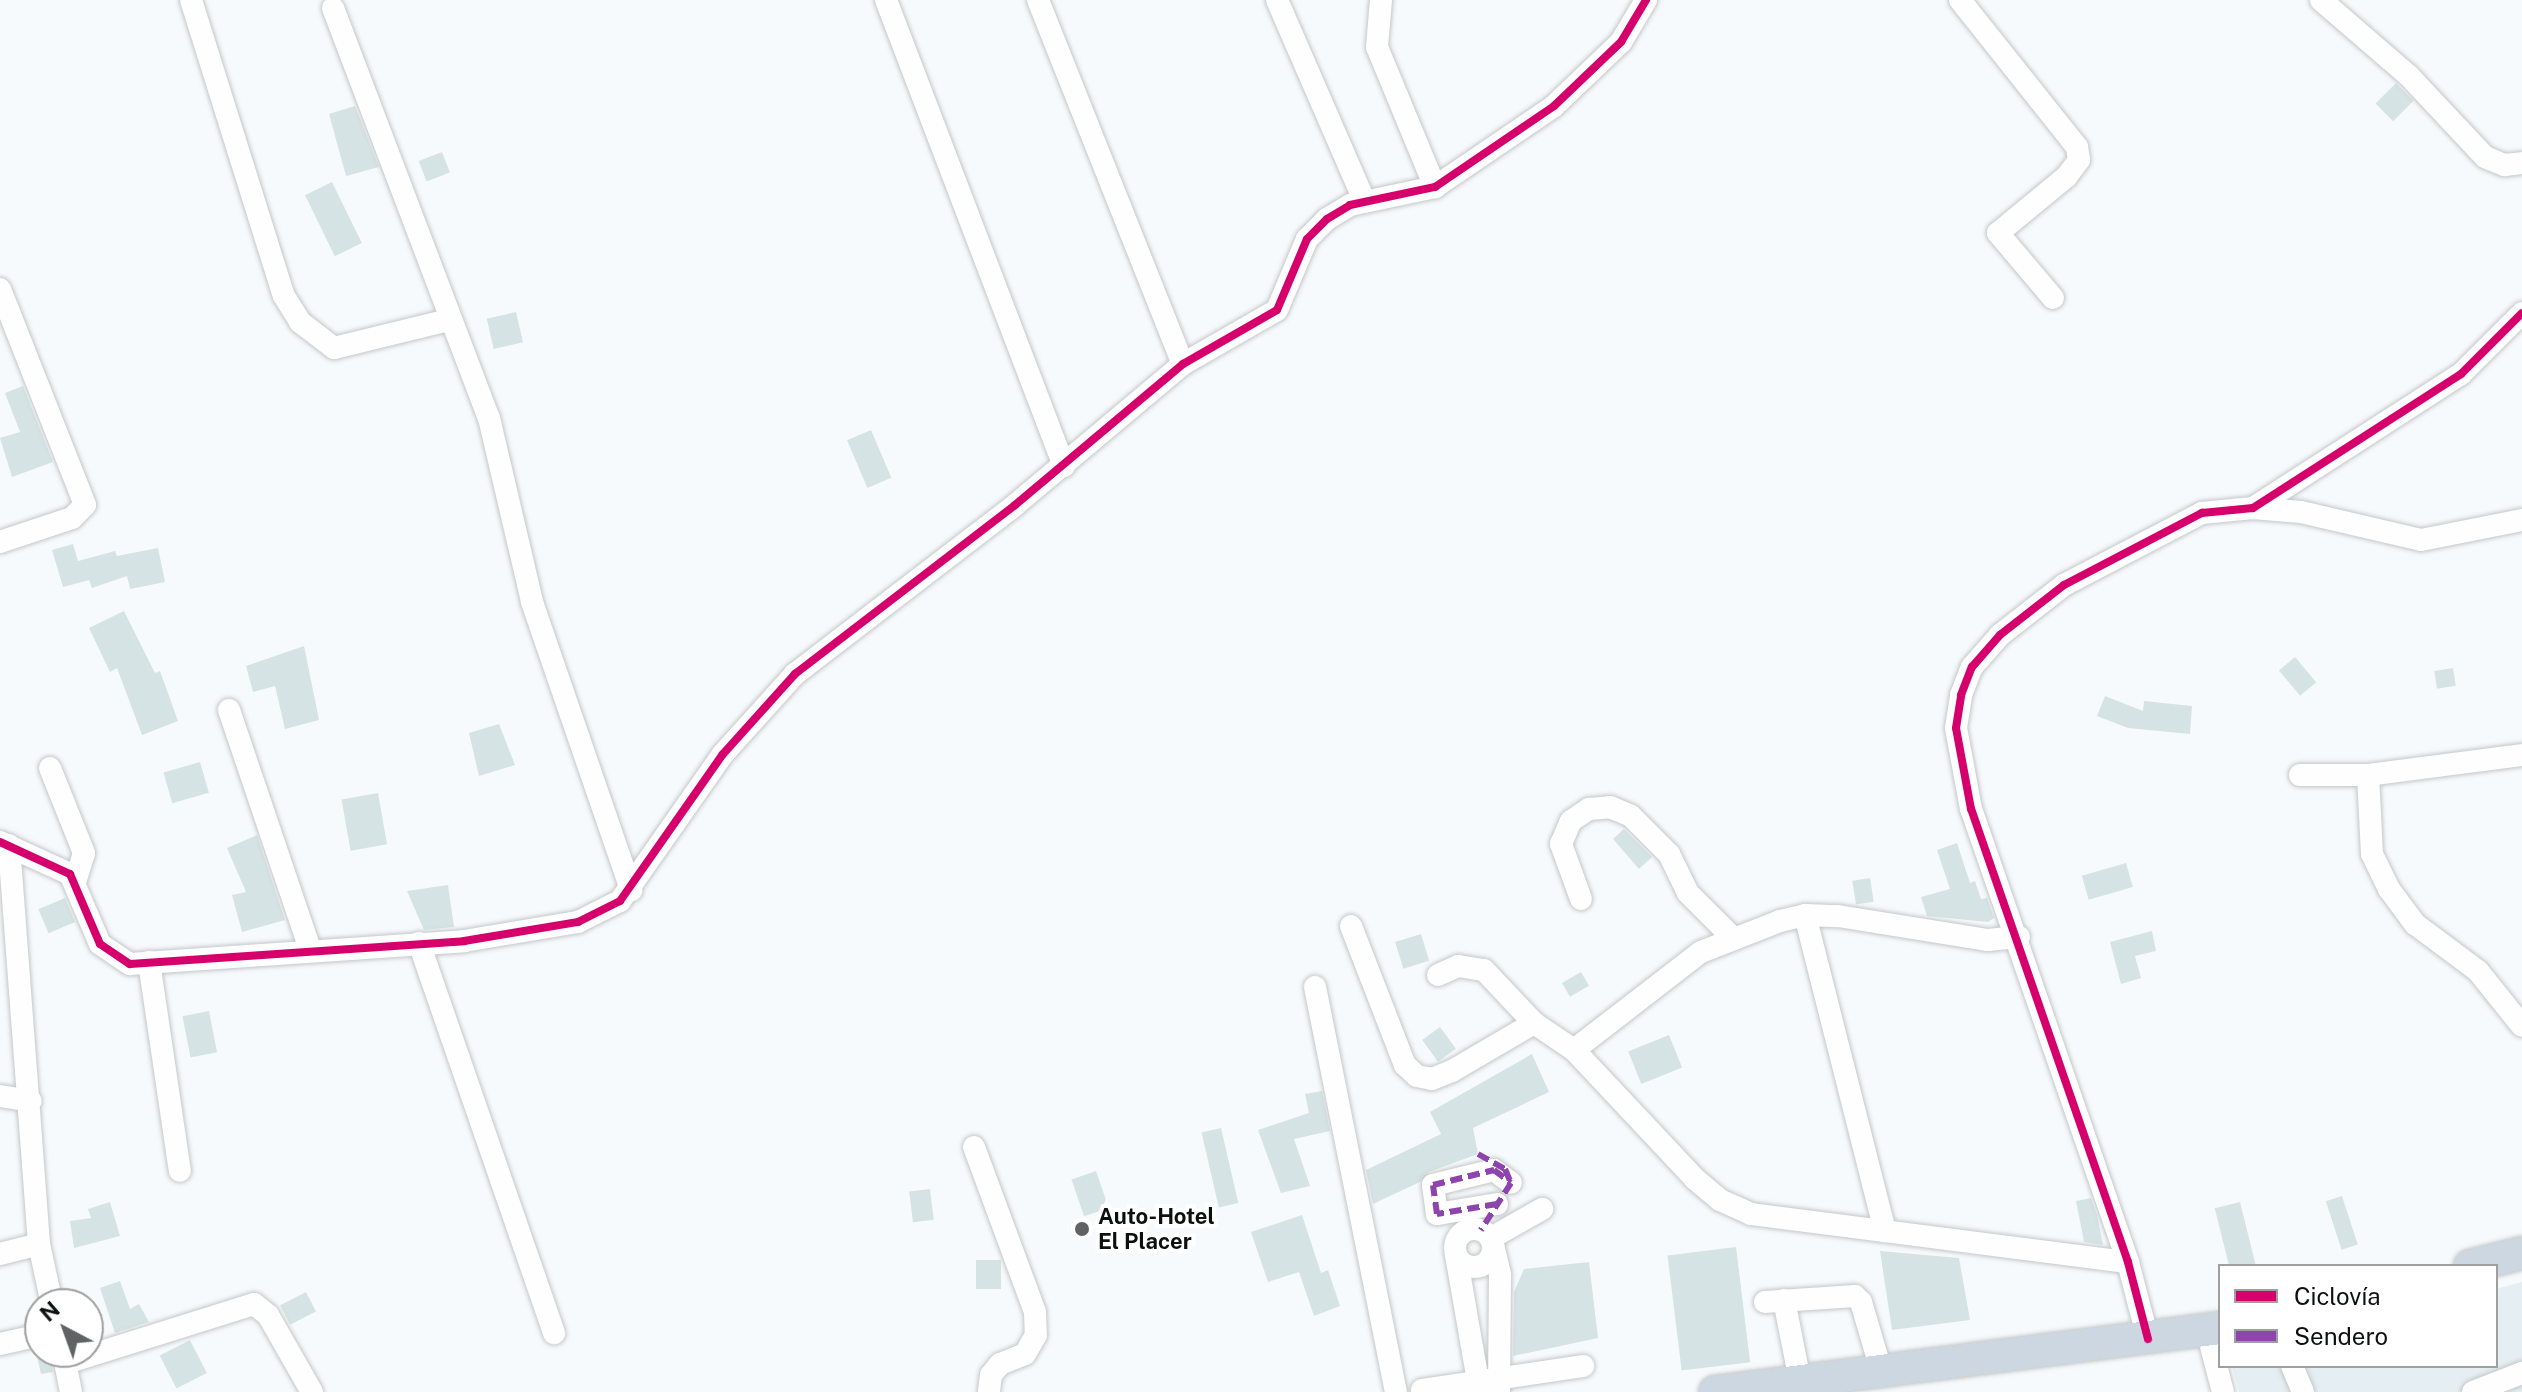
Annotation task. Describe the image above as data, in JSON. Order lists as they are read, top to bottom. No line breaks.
{"places":["Auto-Hotel El Placer"],"legend":["Ciclovía","Sendero"],"north":"top left"}
